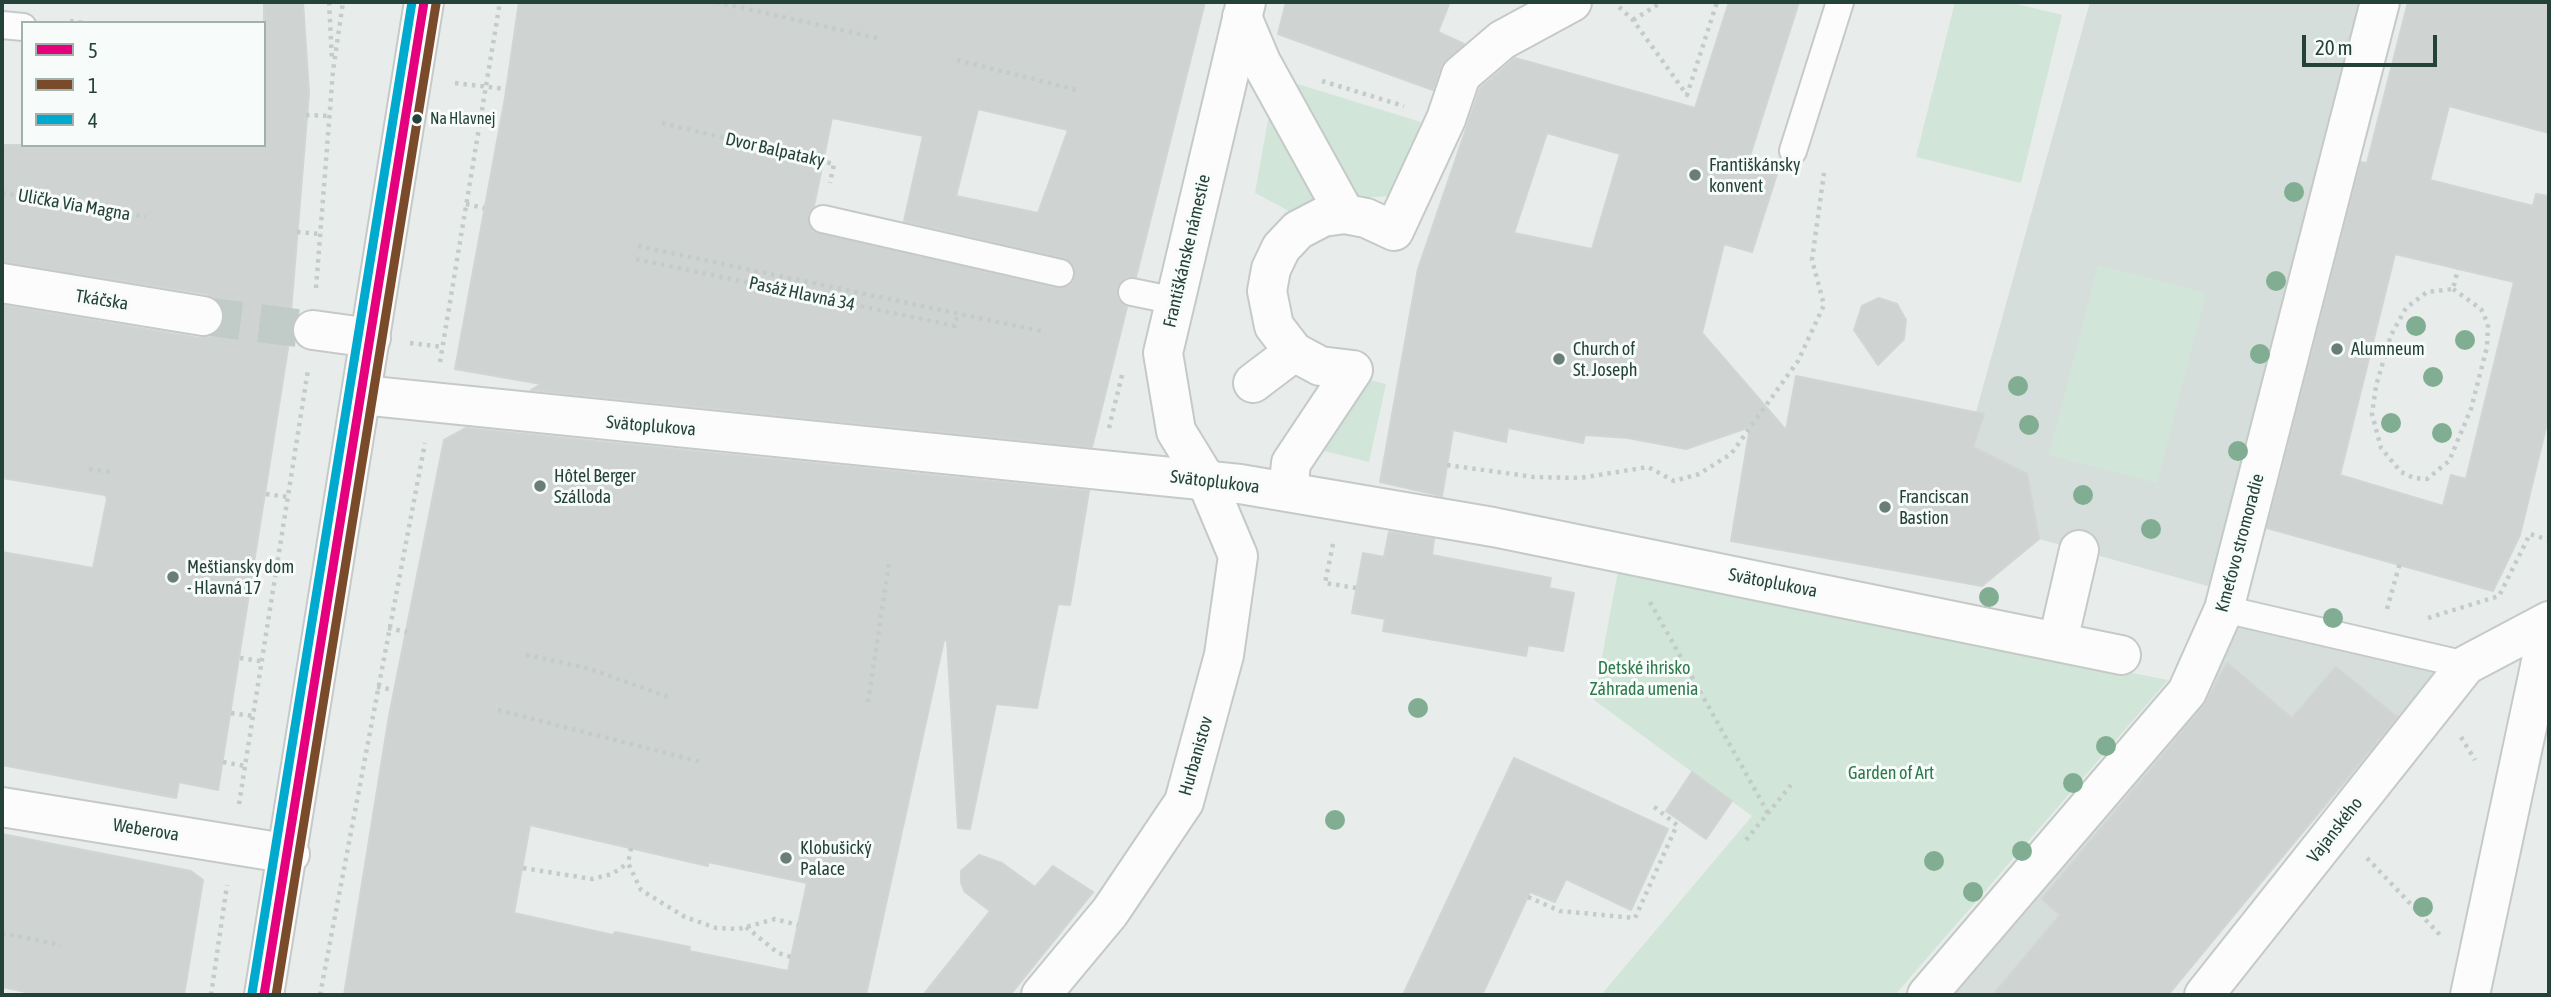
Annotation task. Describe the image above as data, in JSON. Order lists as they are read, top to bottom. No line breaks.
{"streets":{"street":["Františkánske námestie","Tkáčska","Svätoplukova","Kmeťovo stromoradie","Hurbanistov","Weberova","Vajanského"],"path":["Dvor Balpataky","Ulička Via Magna","Pasáž Hlavná 34"]},"crossings":[["Františkánske námestie","Svätoplukova"],["Františkánske námestie","Hurbanistov"],["Svätoplukova","Hurbanistov"]],"parks":["Detské ihrisko Záhrada umenia","Garden of Art"],"places":["Na Hlavnej","Františkánsky konvent","Alumneum","Church of St. Joseph","Hôtel Berger Szálloda","Franciscan Bastion","Meštiansky dom - Hlavná 17","Klobušický Palace"],"lines":["transit line 5","transit line 4","transit line 1"],"legend":["5","1","4"],"scale_bar":"20 m"}
